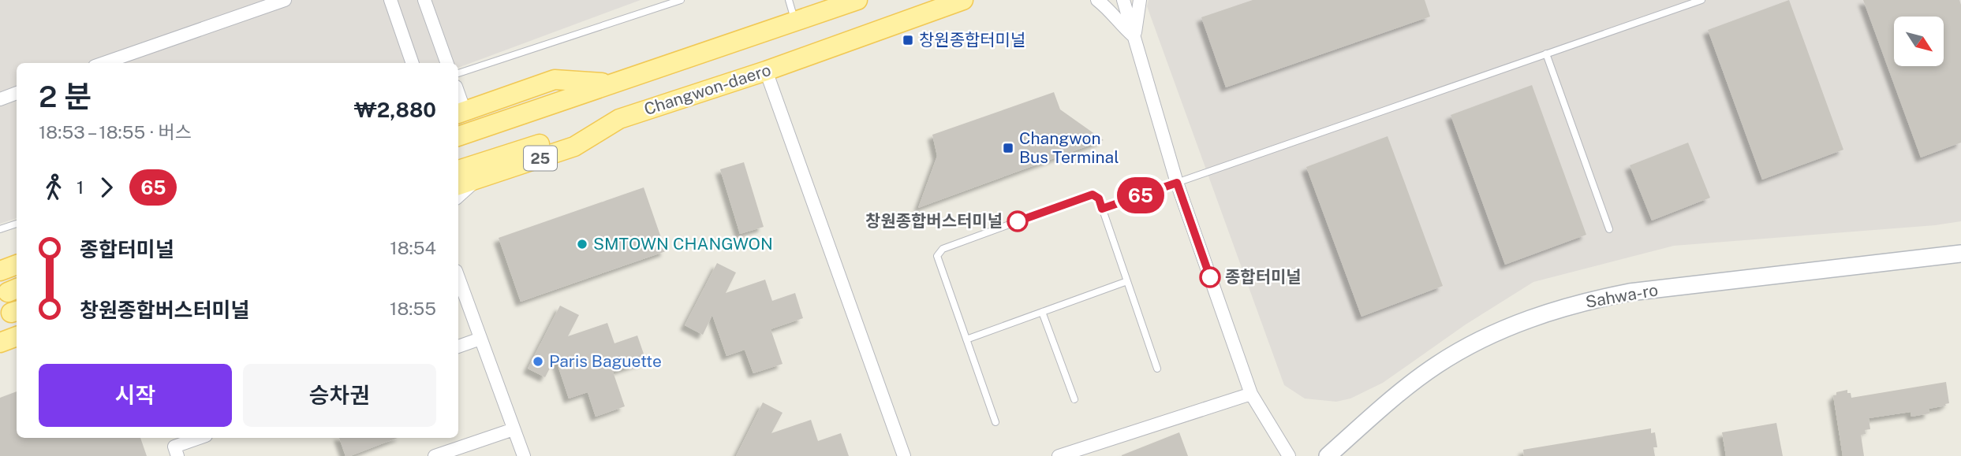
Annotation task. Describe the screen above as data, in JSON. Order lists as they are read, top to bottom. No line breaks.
{"streets":{"main road":["Changwon-daero","25","Sahwa-ro"]},"places":{"transit":["창원종합터미널","Changwon Bus Terminal"],"other":["창원종합버스터미널","SMTOWN CHANGWON","종합터미널","Paris Baguette"]},"lines":["bus line 65"],"north":"bottom right","page":{"on_map":"65","heading":["2 분","18:53 – 18:55 · 버스","₩2,880"],"legs":["1","65"],"list":[{"name":"종합터미널","value":"18:54"},{"name":"창원종합버스터미널","value":"18:55"}],"buttons":["시작","승차권"]}}
